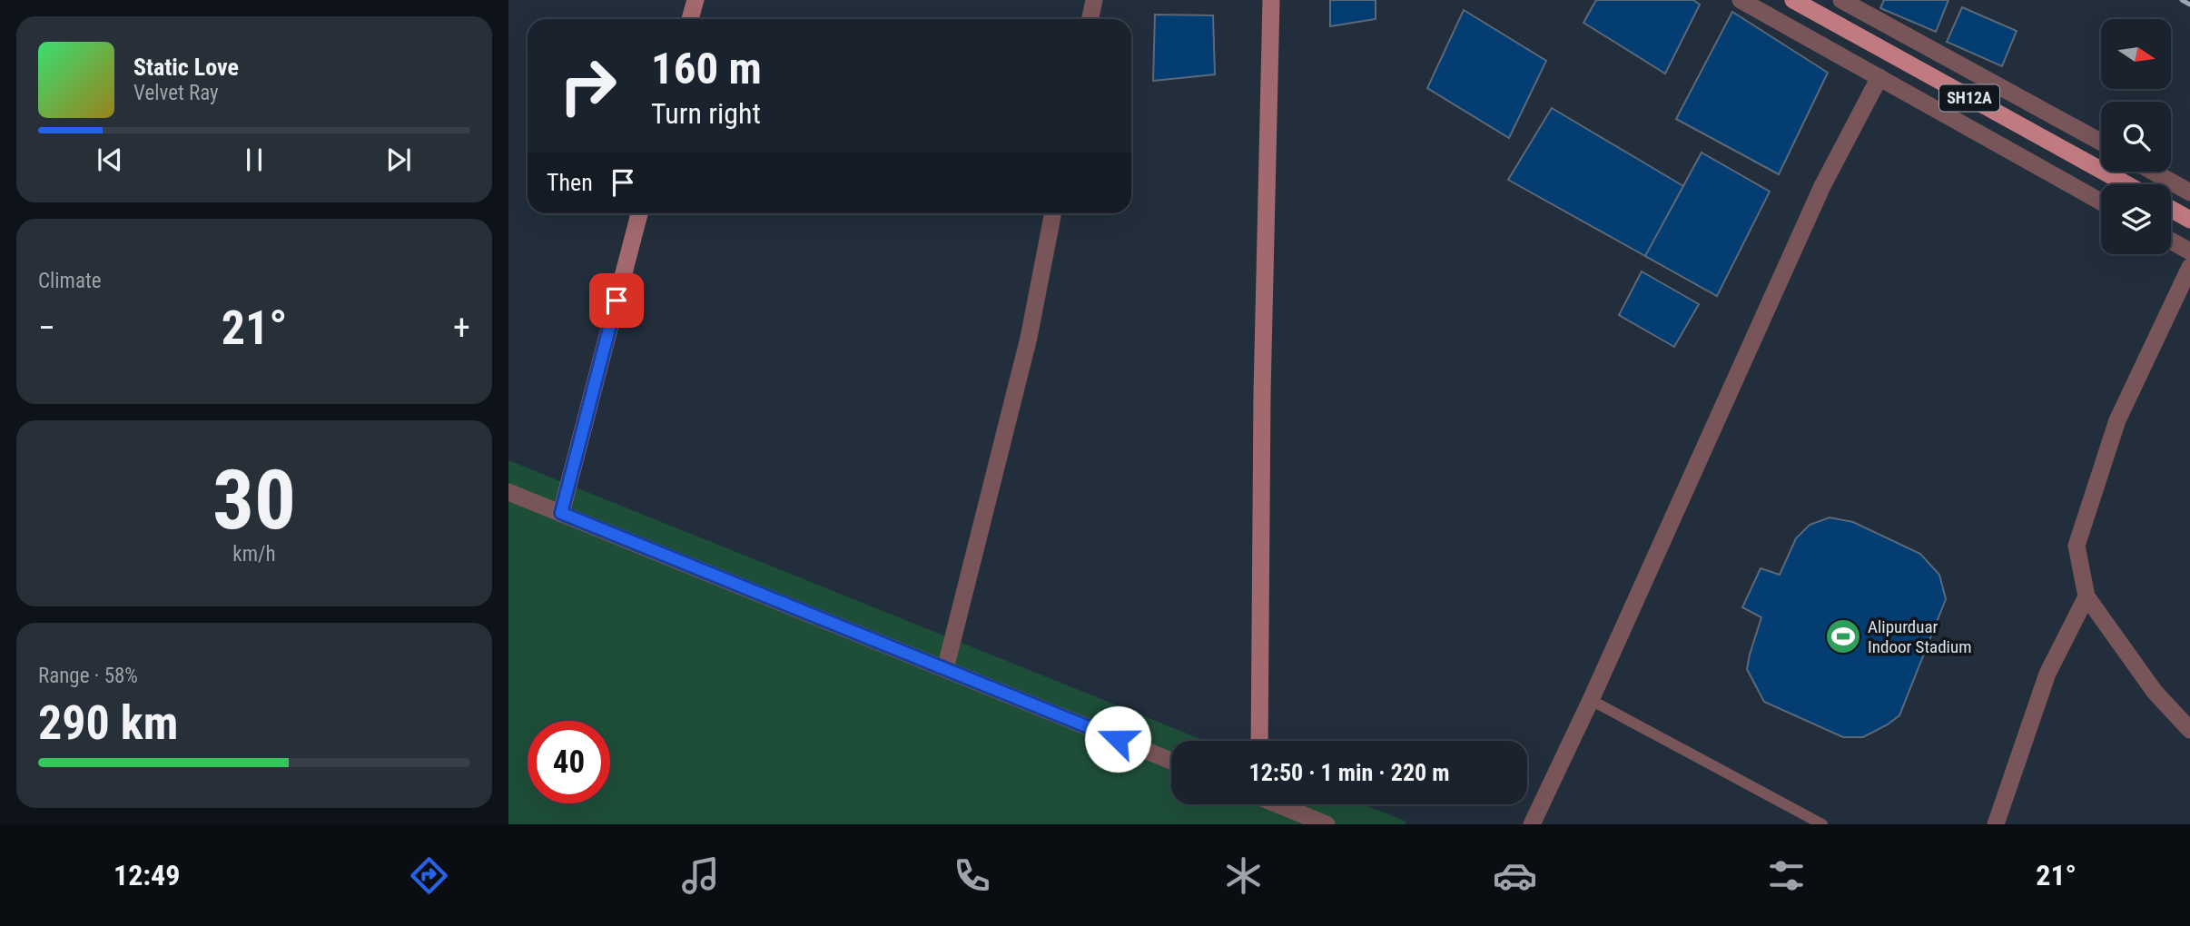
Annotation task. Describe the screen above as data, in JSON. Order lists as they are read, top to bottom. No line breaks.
{"streets":{"main road":["SH12A"]},"places":{"sports":["Alipurduar Indoor Stadium"]},"north":"right","page":{"turn":["160 m","Turn right"],"song":["Static Love","Velvet Ray"],"then":"Then","tile":["Climate",["30","km/h"],["Range · 58%","290 km"]],"heat":["−","21°","+"],"limit":"40","trip":"12:50 · 1 min · 220 m","tabs":["12:49","21°"]}}
